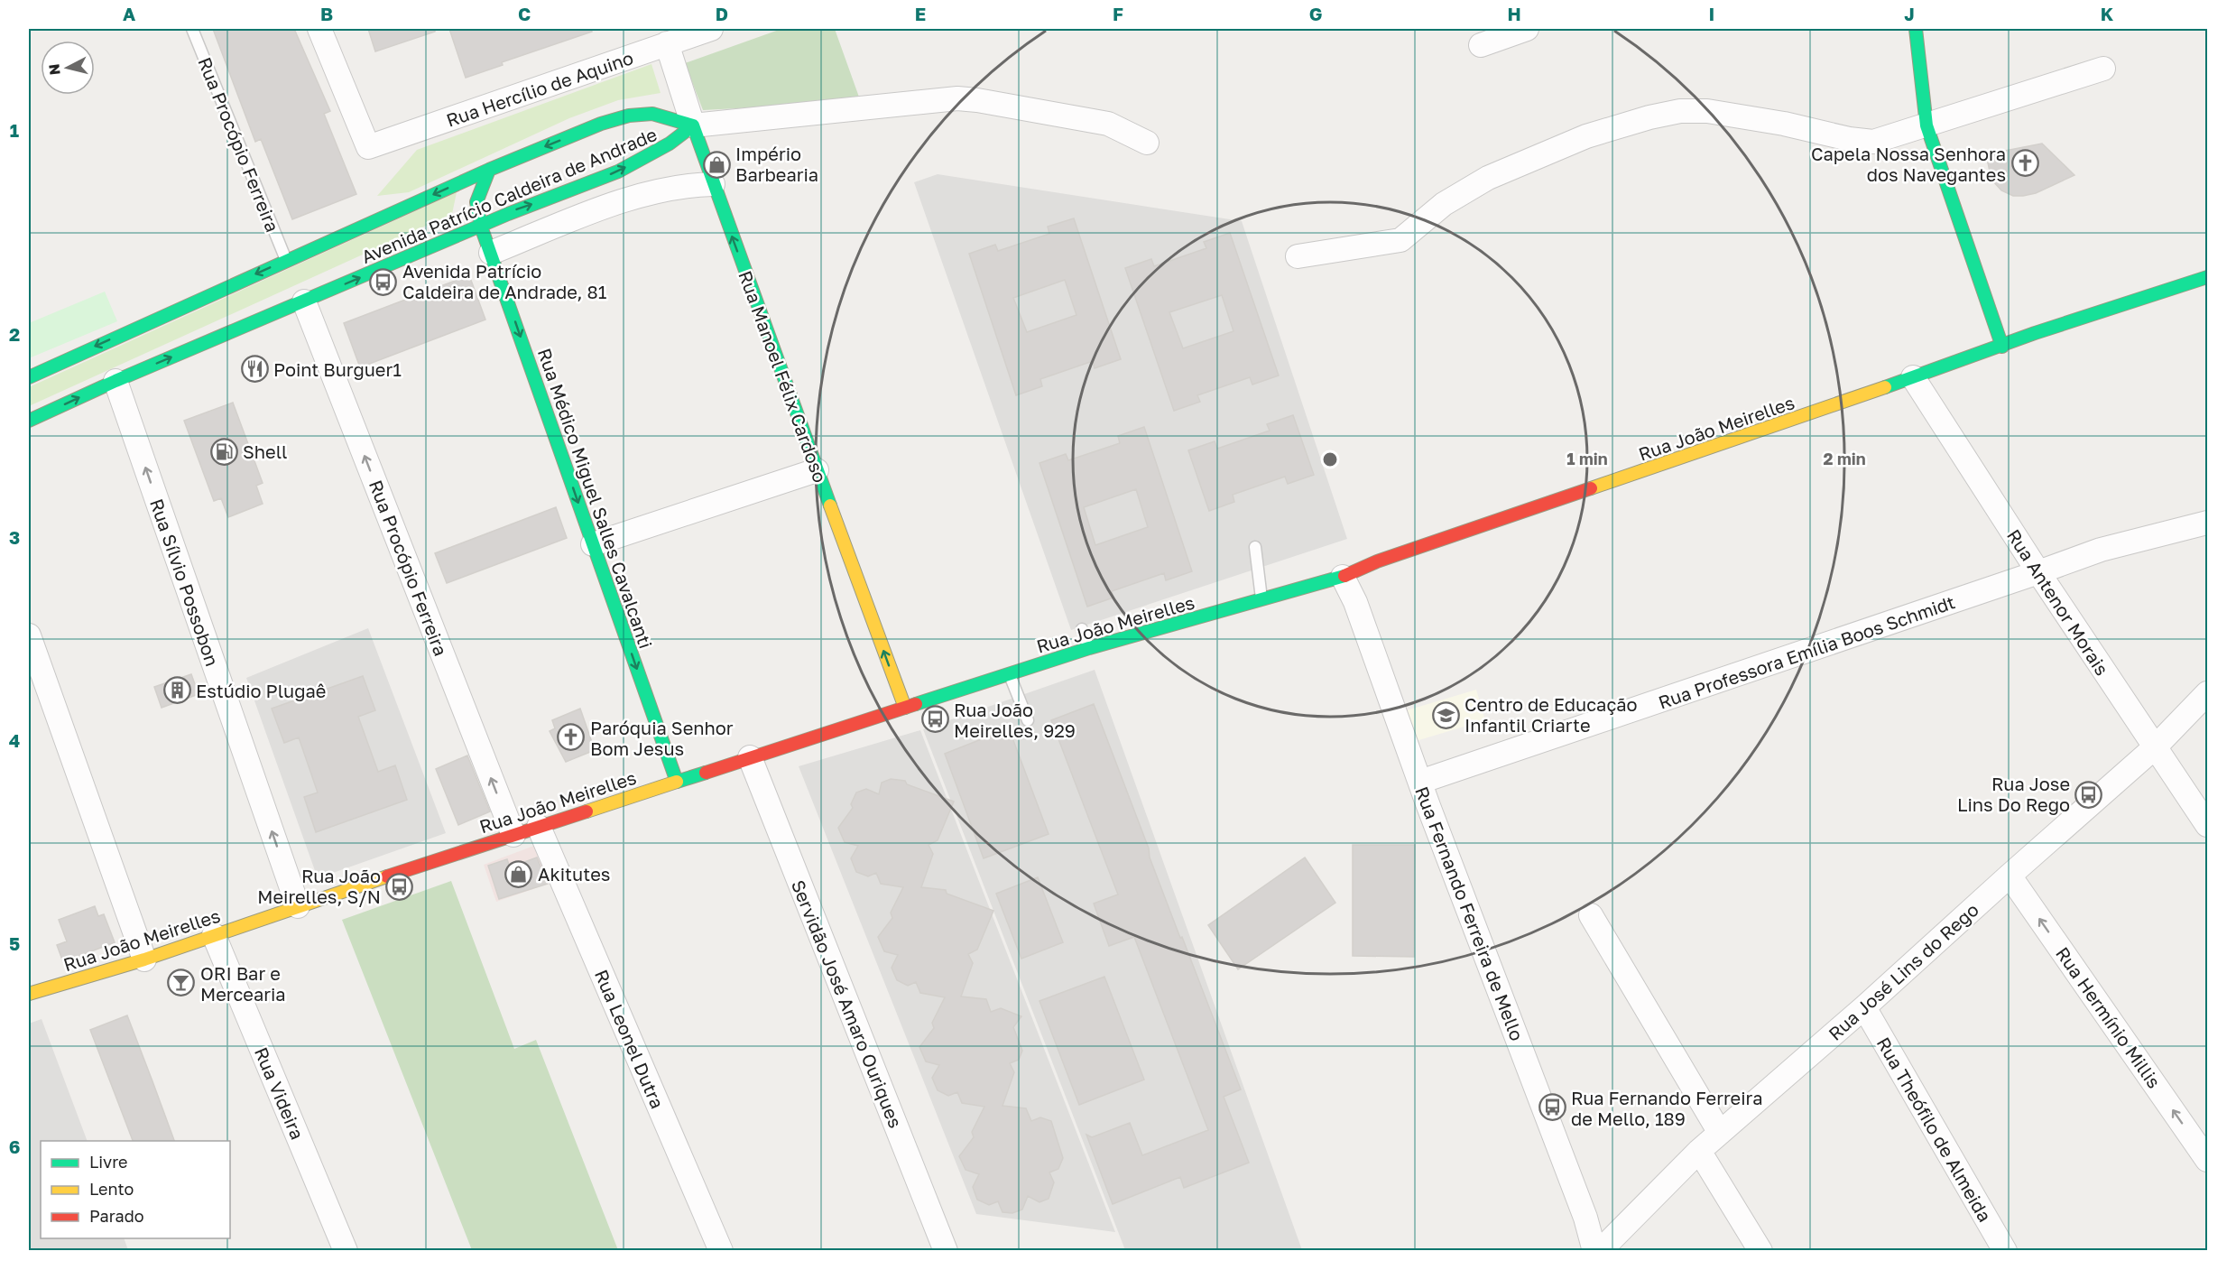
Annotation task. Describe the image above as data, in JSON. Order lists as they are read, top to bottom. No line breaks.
{"streets":{"main road":["Avenida Patrício Caldeira de Andrade","Rua Manoel Félix Cardoso","Rua João Meirelles","Rua Médico Miguel Salles Cavalcanti"],"street":["Rua Hercílio de Aquino","Rua Procópio Ferreira","Rua Sílvio Possobon","Rua Antenor Morais","Rua Professora Emília Boos Schmidt","Rua Fernando Ferreira de Mello","Rua José Lins do Rego","Servidão José Amaro Ouriques","Rua Hermínio Millis","Rua Leonel Dutra","Rua Videira","Rua Theófilo de Almeida"]},"crossings":[["Rua Hercílio de Aquino","Rua Manoel Félix Cardoso"],["Rua Procópio Ferreira","Avenida Patrício Caldeira de Andrade"],["Rua Procópio Ferreira","Rua João Meirelles"],["Avenida Patrício Caldeira de Andrade","Rua Manoel Félix Cardoso"],["Avenida Patrício Caldeira de Andrade","Rua Médico Miguel Salles Cavalcanti"],["Avenida Patrício Caldeira de Andrade","Rua Sílvio Possobon"],["Rua Manoel Félix Cardoso","Rua João Meirelles"],["Rua João Meirelles","Rua Médico Miguel Salles Cavalcanti"],["Rua João Meirelles","Rua Sílvio Possobon"],["Rua João Meirelles","Rua Antenor Morais"],["Rua João Meirelles","Rua Fernando Ferreira de Mello"],["Rua João Meirelles","Servidão José Amaro Ouriques"],["Rua João Meirelles","Rua Leonel Dutra"],["Rua João Meirelles","Rua Videira"],["Rua Antenor Morais","Rua Professora Emília Boos Schmidt"],["Rua Antenor Morais","Rua José Lins do Rego"],["Rua Professora Emília Boos Schmidt","Rua Fernando Ferreira de Mello"],["Rua José Lins do Rego","Rua Hermínio Millis"],["Rua José Lins do Rego","Rua Theófilo de Almeida"]],"one_way":["Rua Procópio Ferreira","Rua Manoel Félix Cardoso","Rua Médico Miguel Salles Cavalcanti","Rua Hermínio Millis"],"places":{"church":["Capela Nossa Senhora dos Navegantes","Paróquia Senhor Bom Jesus"],"shop":["Império Barbearia","Akitutes"],"bus stop":["Avenida Patrício Caldeira de Andrade, 81","Rua João Meirelles, 929","Rua Jose Lins Do Rego","Rua João Meirelles, S/N","Rua Fernando Ferreira de Mello, 189"],"restaurant":["Point Burguer1"],"fuel station":["Shell"],"building":["Estúdio Plugaê"],"school or university":["Centro de Educação Infantil Criarte"],"bar":["ORI Bar e Mercearia"]},"legend":["Livre","Lento","Parado"],"north":"left","grid":{"columns":["A","B","C","D","E","F","G","H","I","J","K"],"rows":["1","2","3","4","5","6"]},"rings":["1 min","2 min"]}
